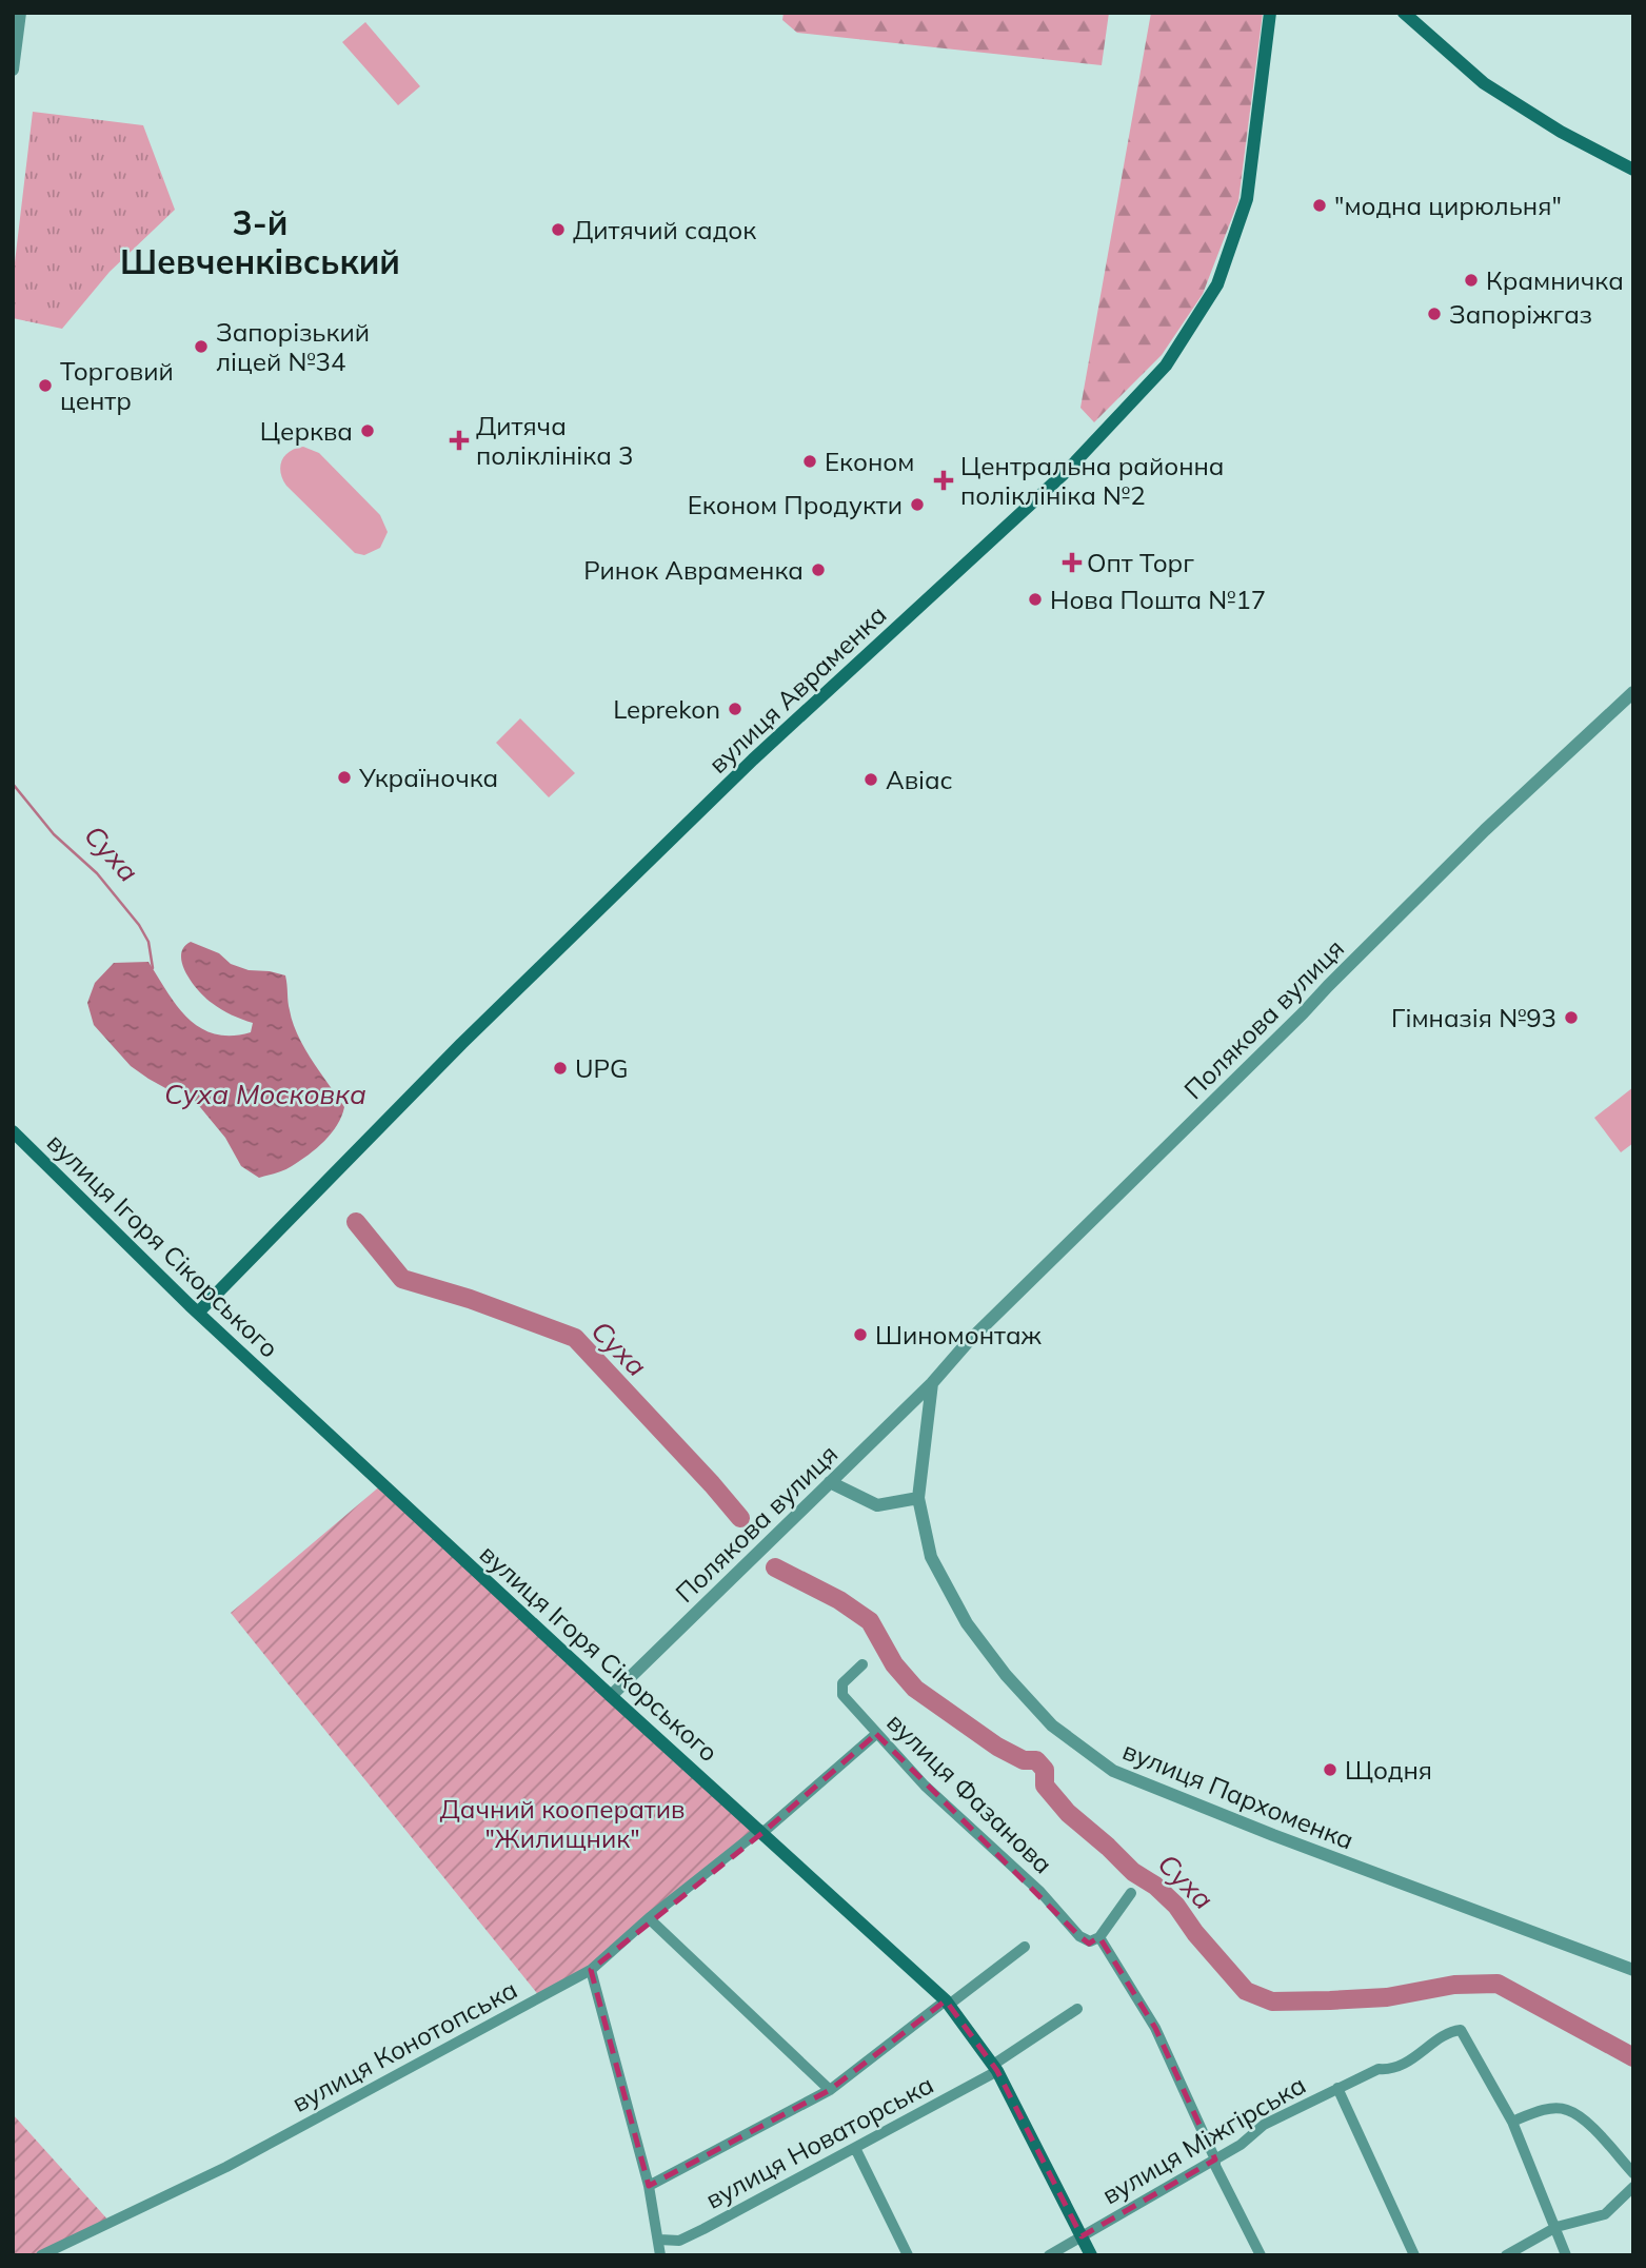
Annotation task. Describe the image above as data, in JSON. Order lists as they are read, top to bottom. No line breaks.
{"streets":{"main road":["вулиця Авраменка","вулиця Ігоря Сікорського"],"street":["Полякова вулиця","вулиця Фазанова","вулиця Пархоменка","вулиця Конотопська","вулиця Міжгірська","вулиця Новаторська"]},"crossings":[["вулиця Авраменка","вулиця Ігоря Сікорського"],["Полякова вулиця","вулиця Ігоря Сікорського"],["вулиця Ігоря Сікорського","вулиця Конотопська"],["вулиця Ігоря Сікорського","вулиця Міжгірська"],["вулиця Ігоря Сікорського","вулиця Новаторська"],["вулиця Фазанова","вулиця Конотопська"]],"districts":["3-й Шевченківський"],"water":["Суха","Суха Московка"],"parks":["Дачний кооператив \"Жилищник\""],"places":{"other":["\"модна цирюльня\"","Дитячий садок","Крамничка","Запоріжгаз","Запорізький ліцей №34","Торговий центр","Церква","Економ","Економ Продукти","Ринок Авраменка","Нова Пошта №17","Leprekon","Україночка","Авіас","Гімназія №93","UPG","Шиномонтаж","Щодня"],"health":["Дитяча поліклініка 3","Центральна районна поліклініка №2","Опт Торг"]}}
